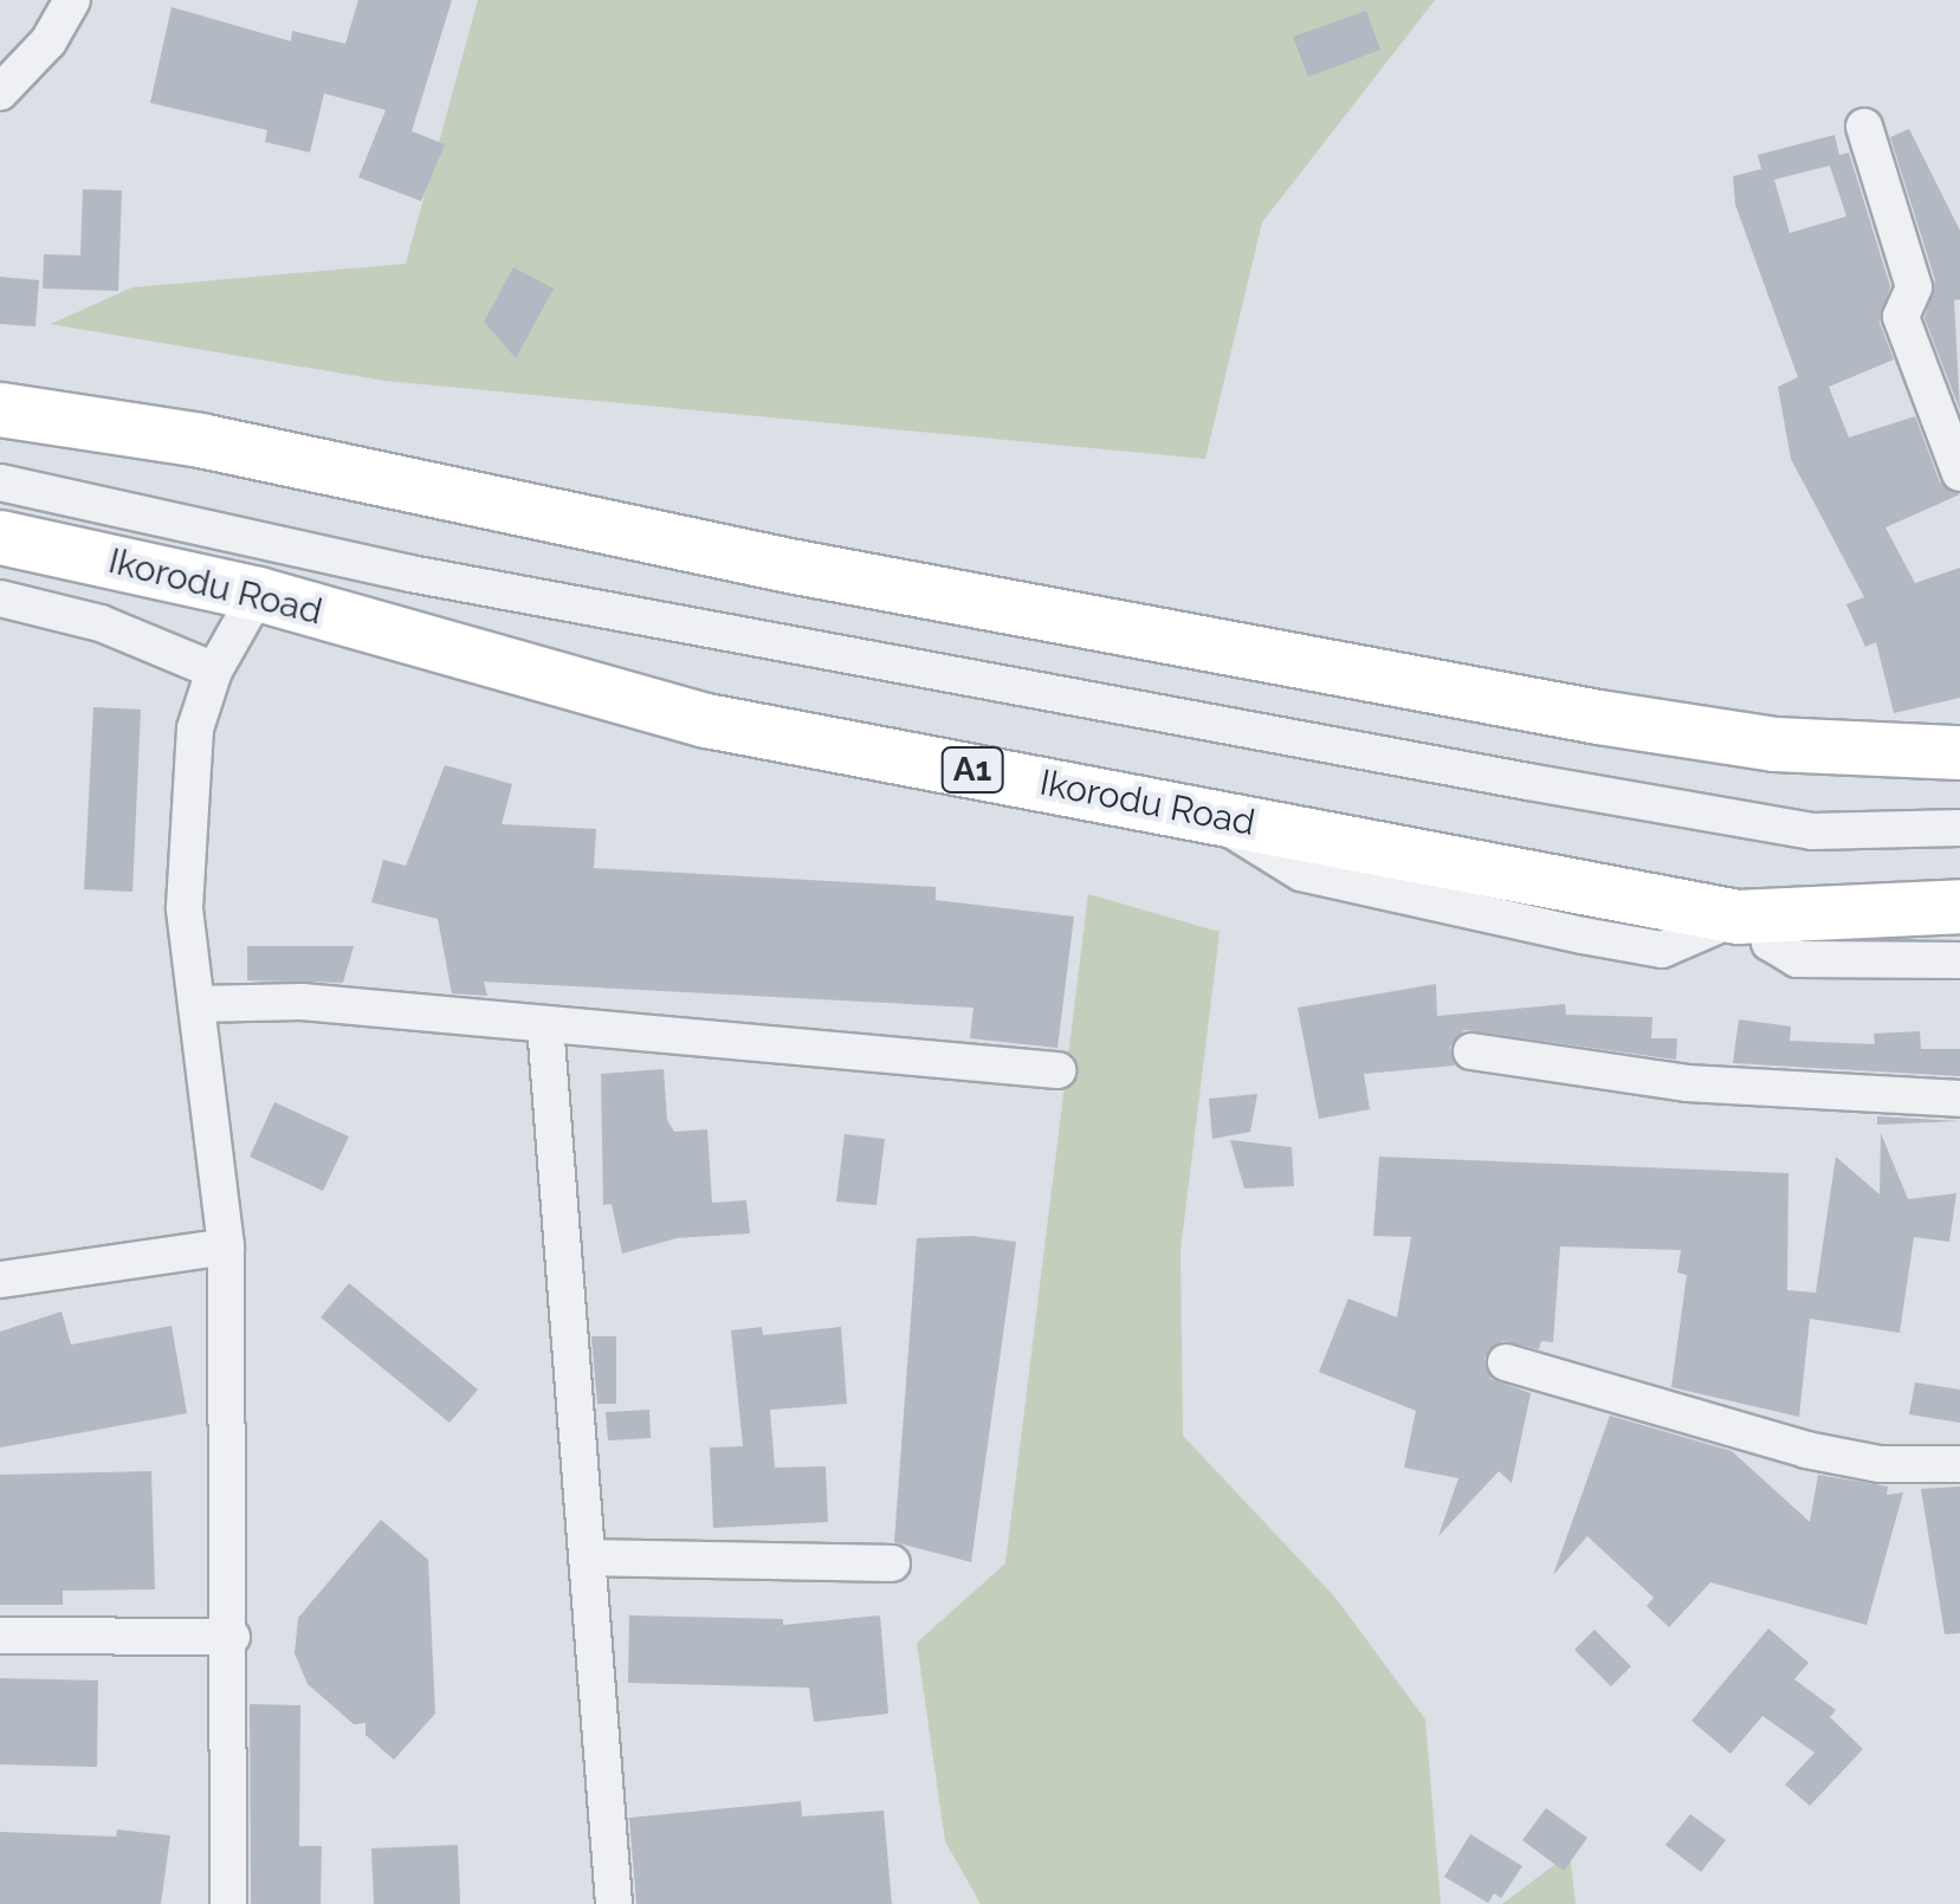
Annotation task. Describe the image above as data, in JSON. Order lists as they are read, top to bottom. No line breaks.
{"streets":{"highway":["Ikorodu Road","A1"]}}
